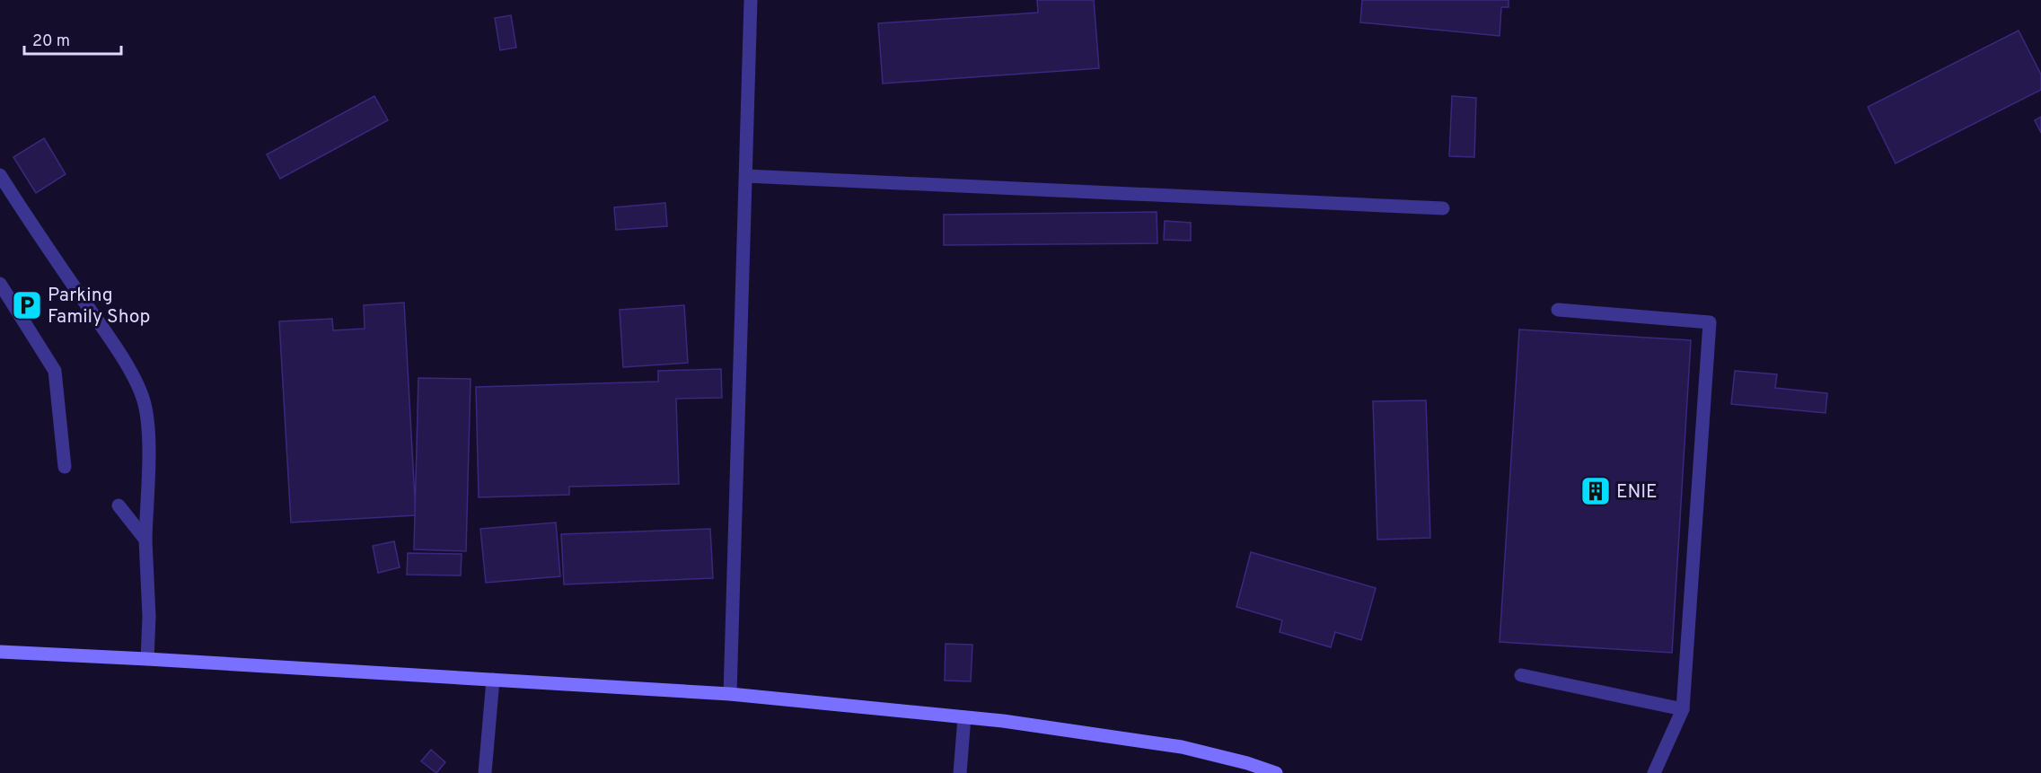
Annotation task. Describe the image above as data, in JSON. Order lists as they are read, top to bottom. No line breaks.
{"places":{"parking":["Parking Family Shop"],"building":["ENIE"]},"scale_bar":"20 m"}
